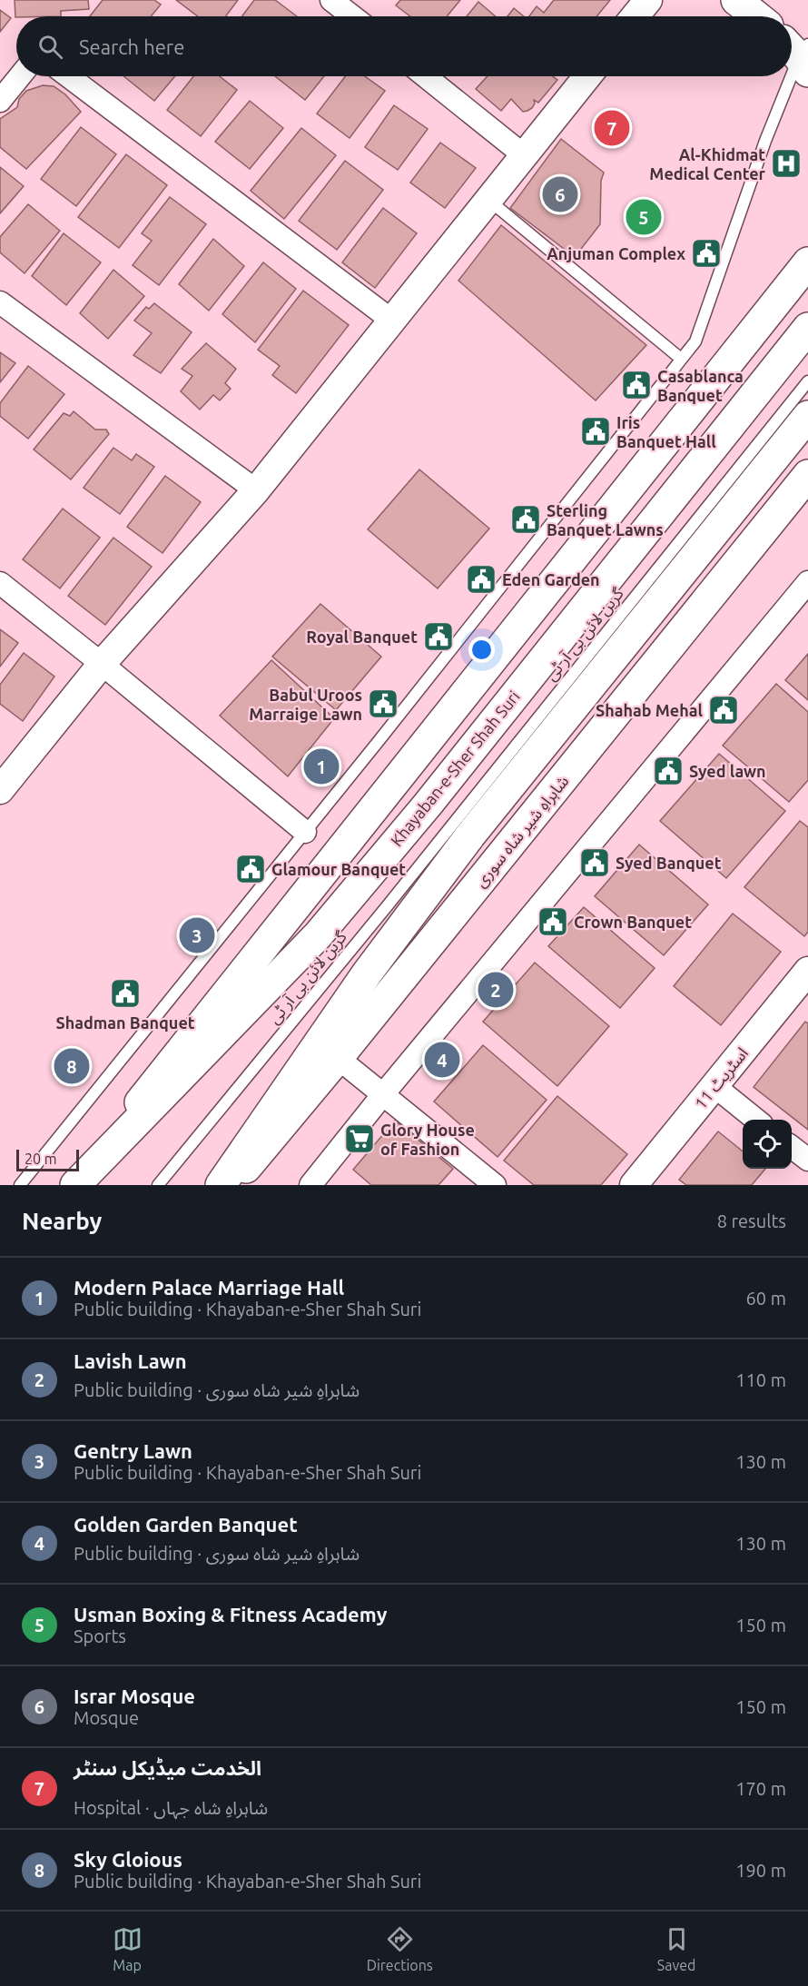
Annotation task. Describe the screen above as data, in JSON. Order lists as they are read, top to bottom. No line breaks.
{"streets":{"main road":["Khayaban-e-Sher Shah Suri","شاہراہِ شیر شاہ سوری"],"street":["اسٹریٹ 11"],"lane":["گرین لائن بی آر ٹی"]},"places":{"hospital":["Al-Khidmat Medical Center"],"public building":["Anjuman Complex","Casablanca Banquet","Iris Banquet Hall","Sterling Banquet Lawns","Eden Garden","Royal Banquet","Babul Uroos Marraige Lawn","Shahab Mehal","Syed lawn","Syed Banquet","Glamour Banquet","Crown Banquet","Shadman Banquet"],"supermarket":["Glory House of Fashion"]},"scale_bar":"20 m","page":{"search":"Search here","pins":["7","6","5","1","3","2","4","8"],"scale":"20 m","heading":["Nearby","8 results"],"list":[{"mark":"1","name":"Modern Palace Marriage Hall","note":"Public building · Khayaban-e-Sher Shah Suri","value":"60 m"},{"mark":"2","name":"Lavish Lawn","note":"Public building · شاہراہِ شیر شاہ سوری","value":"110 m"},{"mark":"3","name":"Gentry Lawn","note":"Public building · Khayaban-e-Sher Shah Suri","value":"130 m"},{"mark":"4","name":"Golden Garden Banquet","note":"Public building · شاہراہِ شیر شاہ سوری","value":"130 m"},{"mark":"5","name":"Usman Boxing & Fitness Academy","note":"Sports","value":"150 m"},{"mark":"6","name":"Israr Mosque","note":"Mosque","value":"150 m"},{"mark":"7","name":"الخدمت میڈیکل سنٹر","note":"Hospital · شاہراہِ شاہ جہاں","value":"170 m"},{"mark":"8","name":"Sky Gloious","note":"Public building · Khayaban-e-Sher Shah Suri","value":"190 m"}],"nav":["Map","Directions","Saved"]}}
